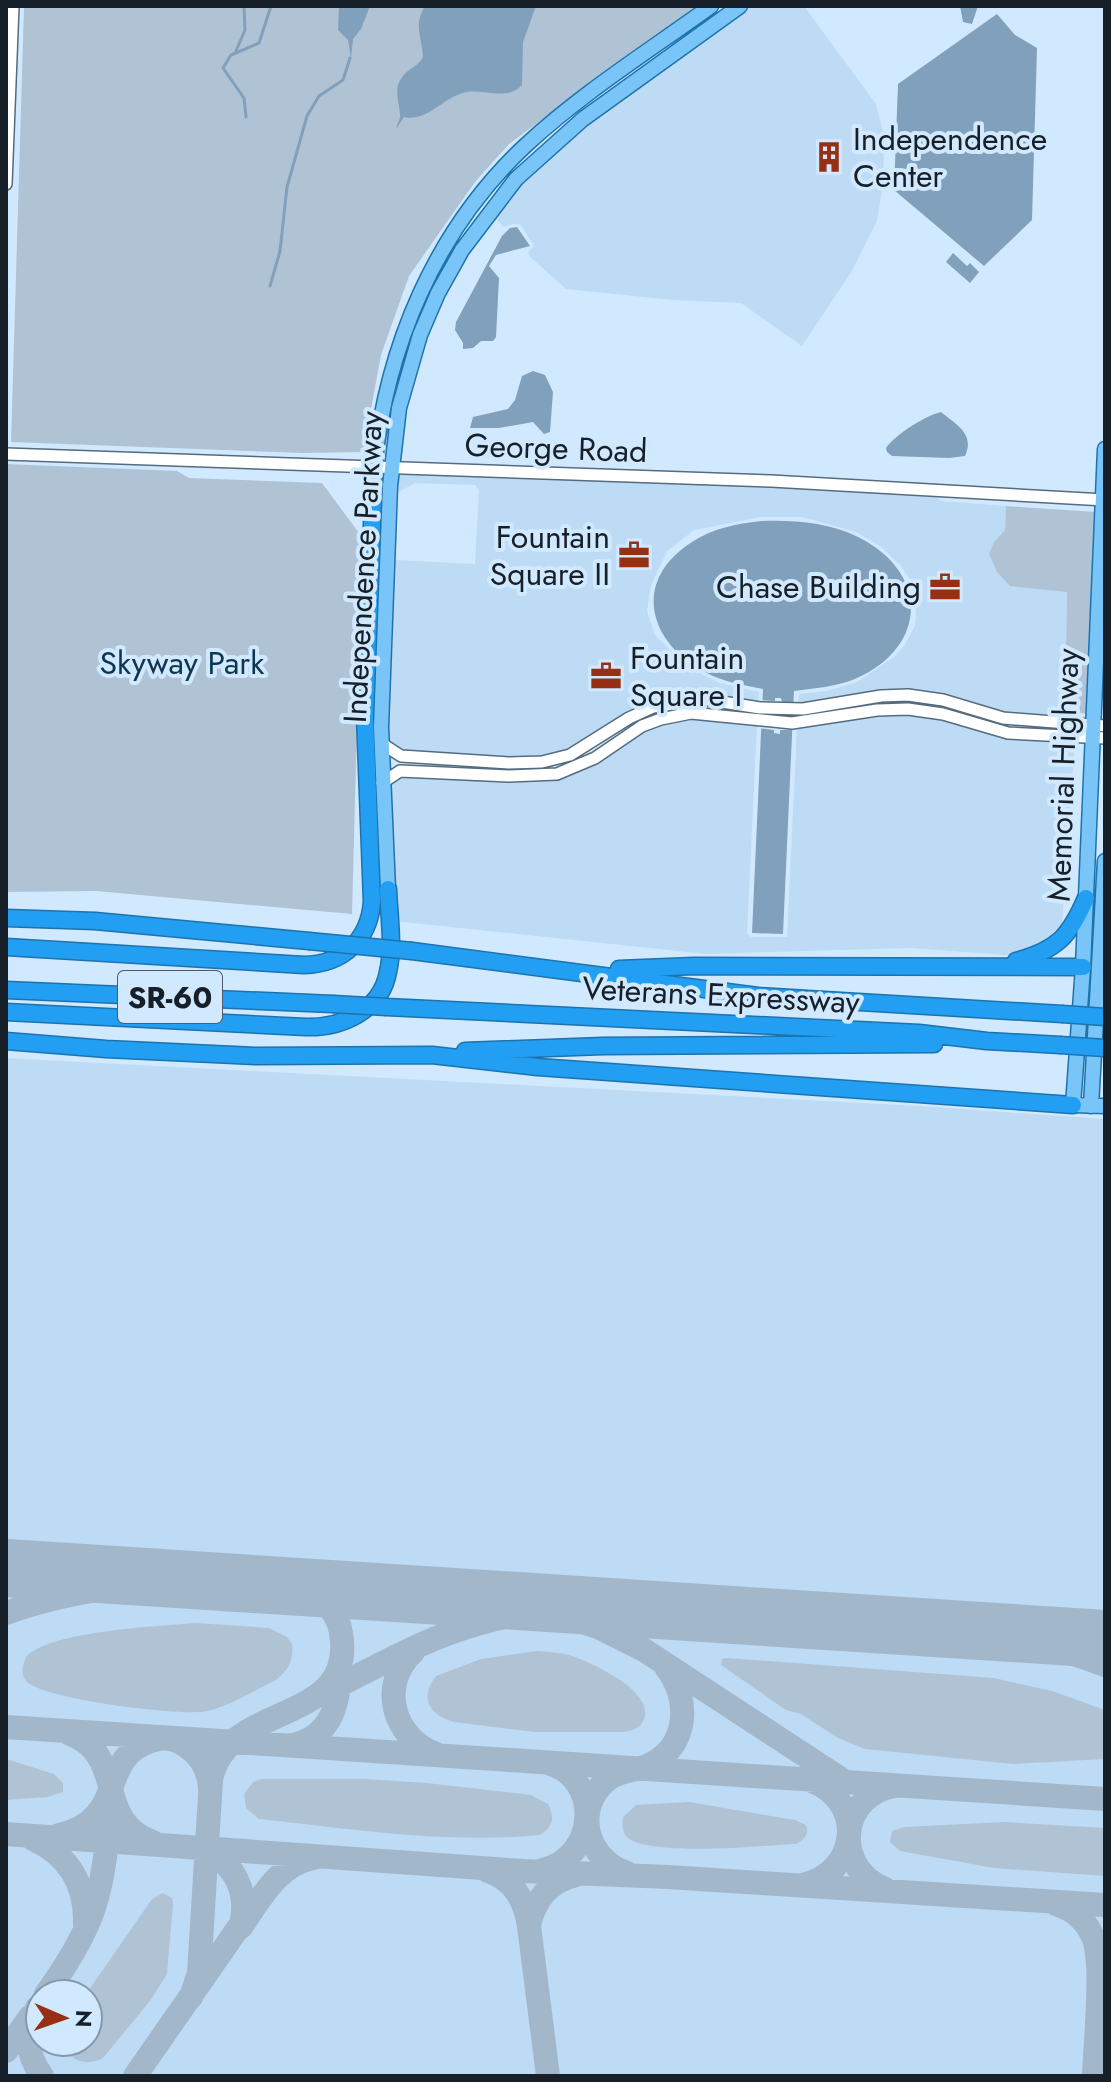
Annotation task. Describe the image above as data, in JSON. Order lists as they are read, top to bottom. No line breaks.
{"streets":{"highway":["Veterans Expressway","SR-60"],"main road":["Independence Parkway","Memorial Highway"],"street":["George Road"]},"crossings":[["George Road","Independence Parkway"],["George Road","Memorial Highway"],["Veterans Expressway","SR-60"]],"parks":["Skyway Park"],"places":{"building":["Independence Center"],"office":["Fountain Square II","Chase Building","Fountain Square I"]},"north":"right"}
